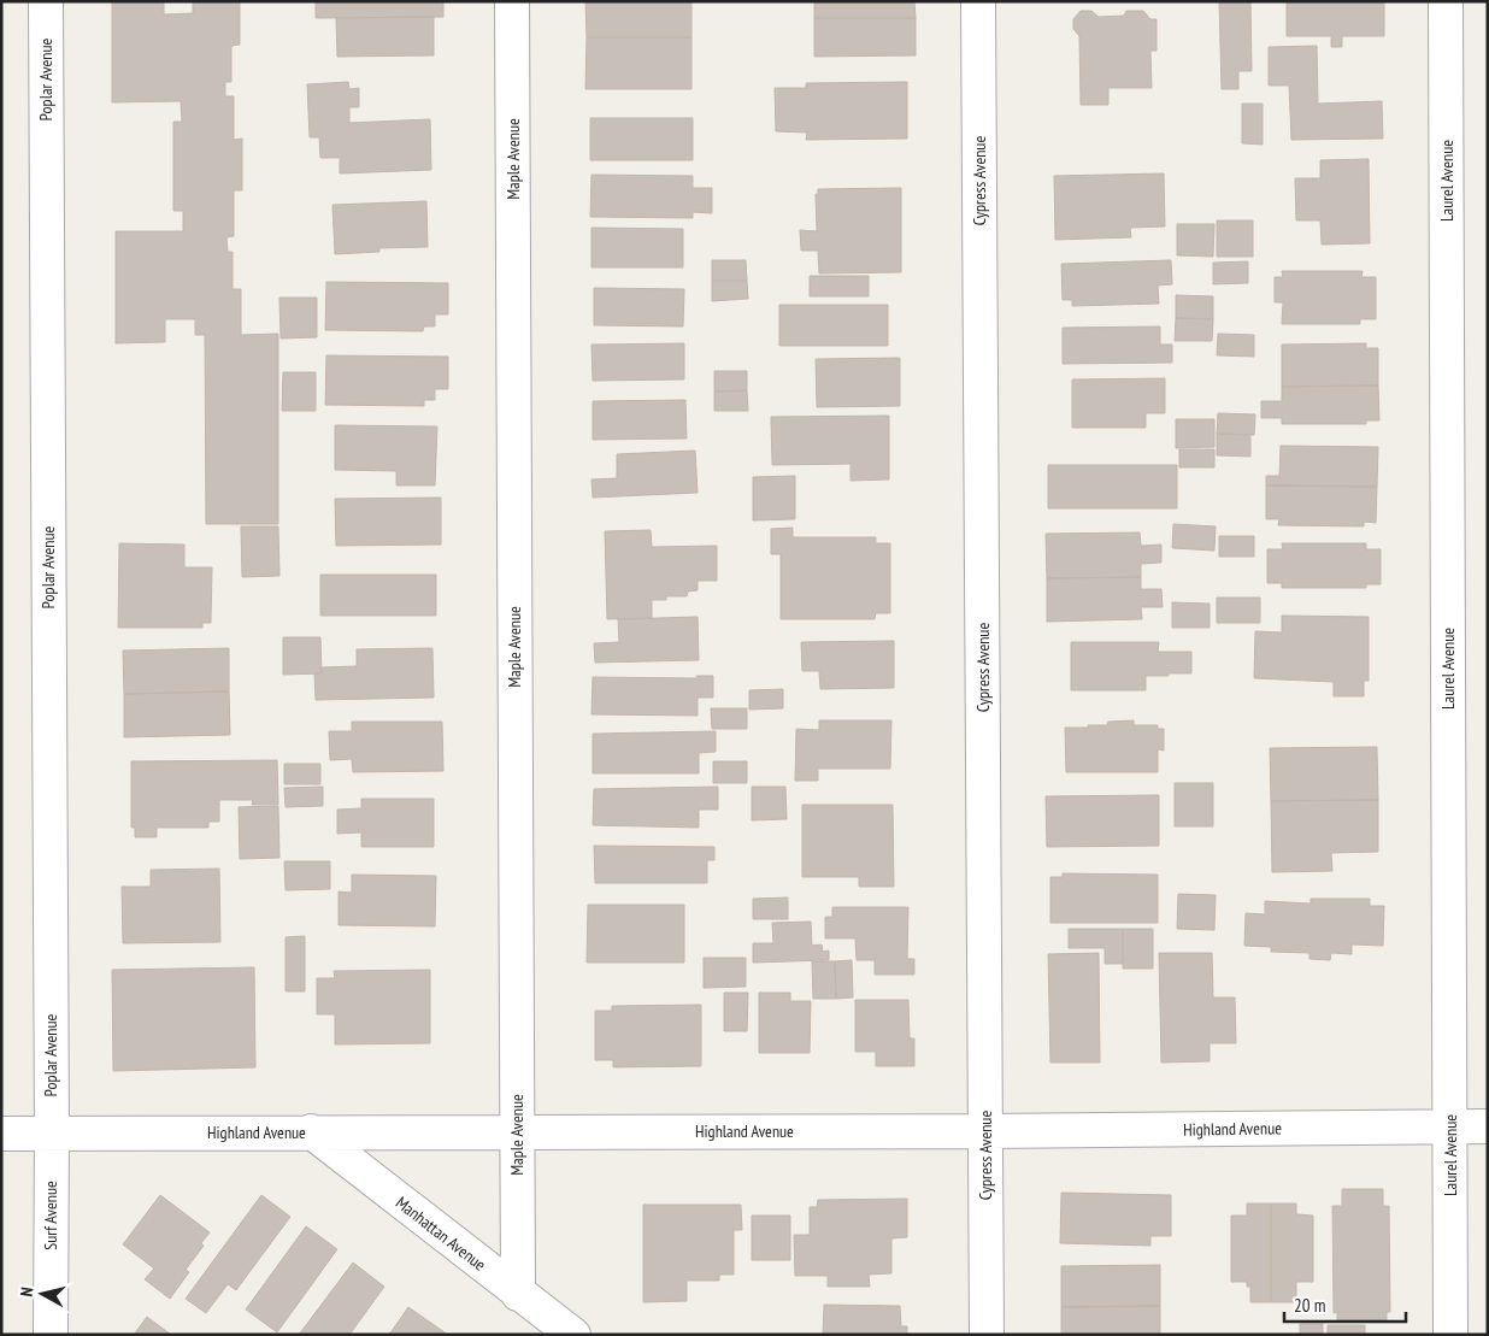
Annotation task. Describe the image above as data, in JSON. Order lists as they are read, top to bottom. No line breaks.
{"streets":{"street":["Poplar Avenue","Maple Avenue","Cypress Avenue","Laurel Avenue","Highland Avenue","Surf Avenue","Manhattan Avenue"]},"crossings":[["Poplar Avenue","Highland Avenue"],["Poplar Avenue","Surf Avenue"],["Maple Avenue","Highland Avenue"],["Maple Avenue","Manhattan Avenue"],["Cypress Avenue","Highland Avenue"],["Laurel Avenue","Highland Avenue"],["Highland Avenue","Surf Avenue"],["Highland Avenue","Manhattan Avenue"]],"scale_bar":"20 m","north":"left"}
